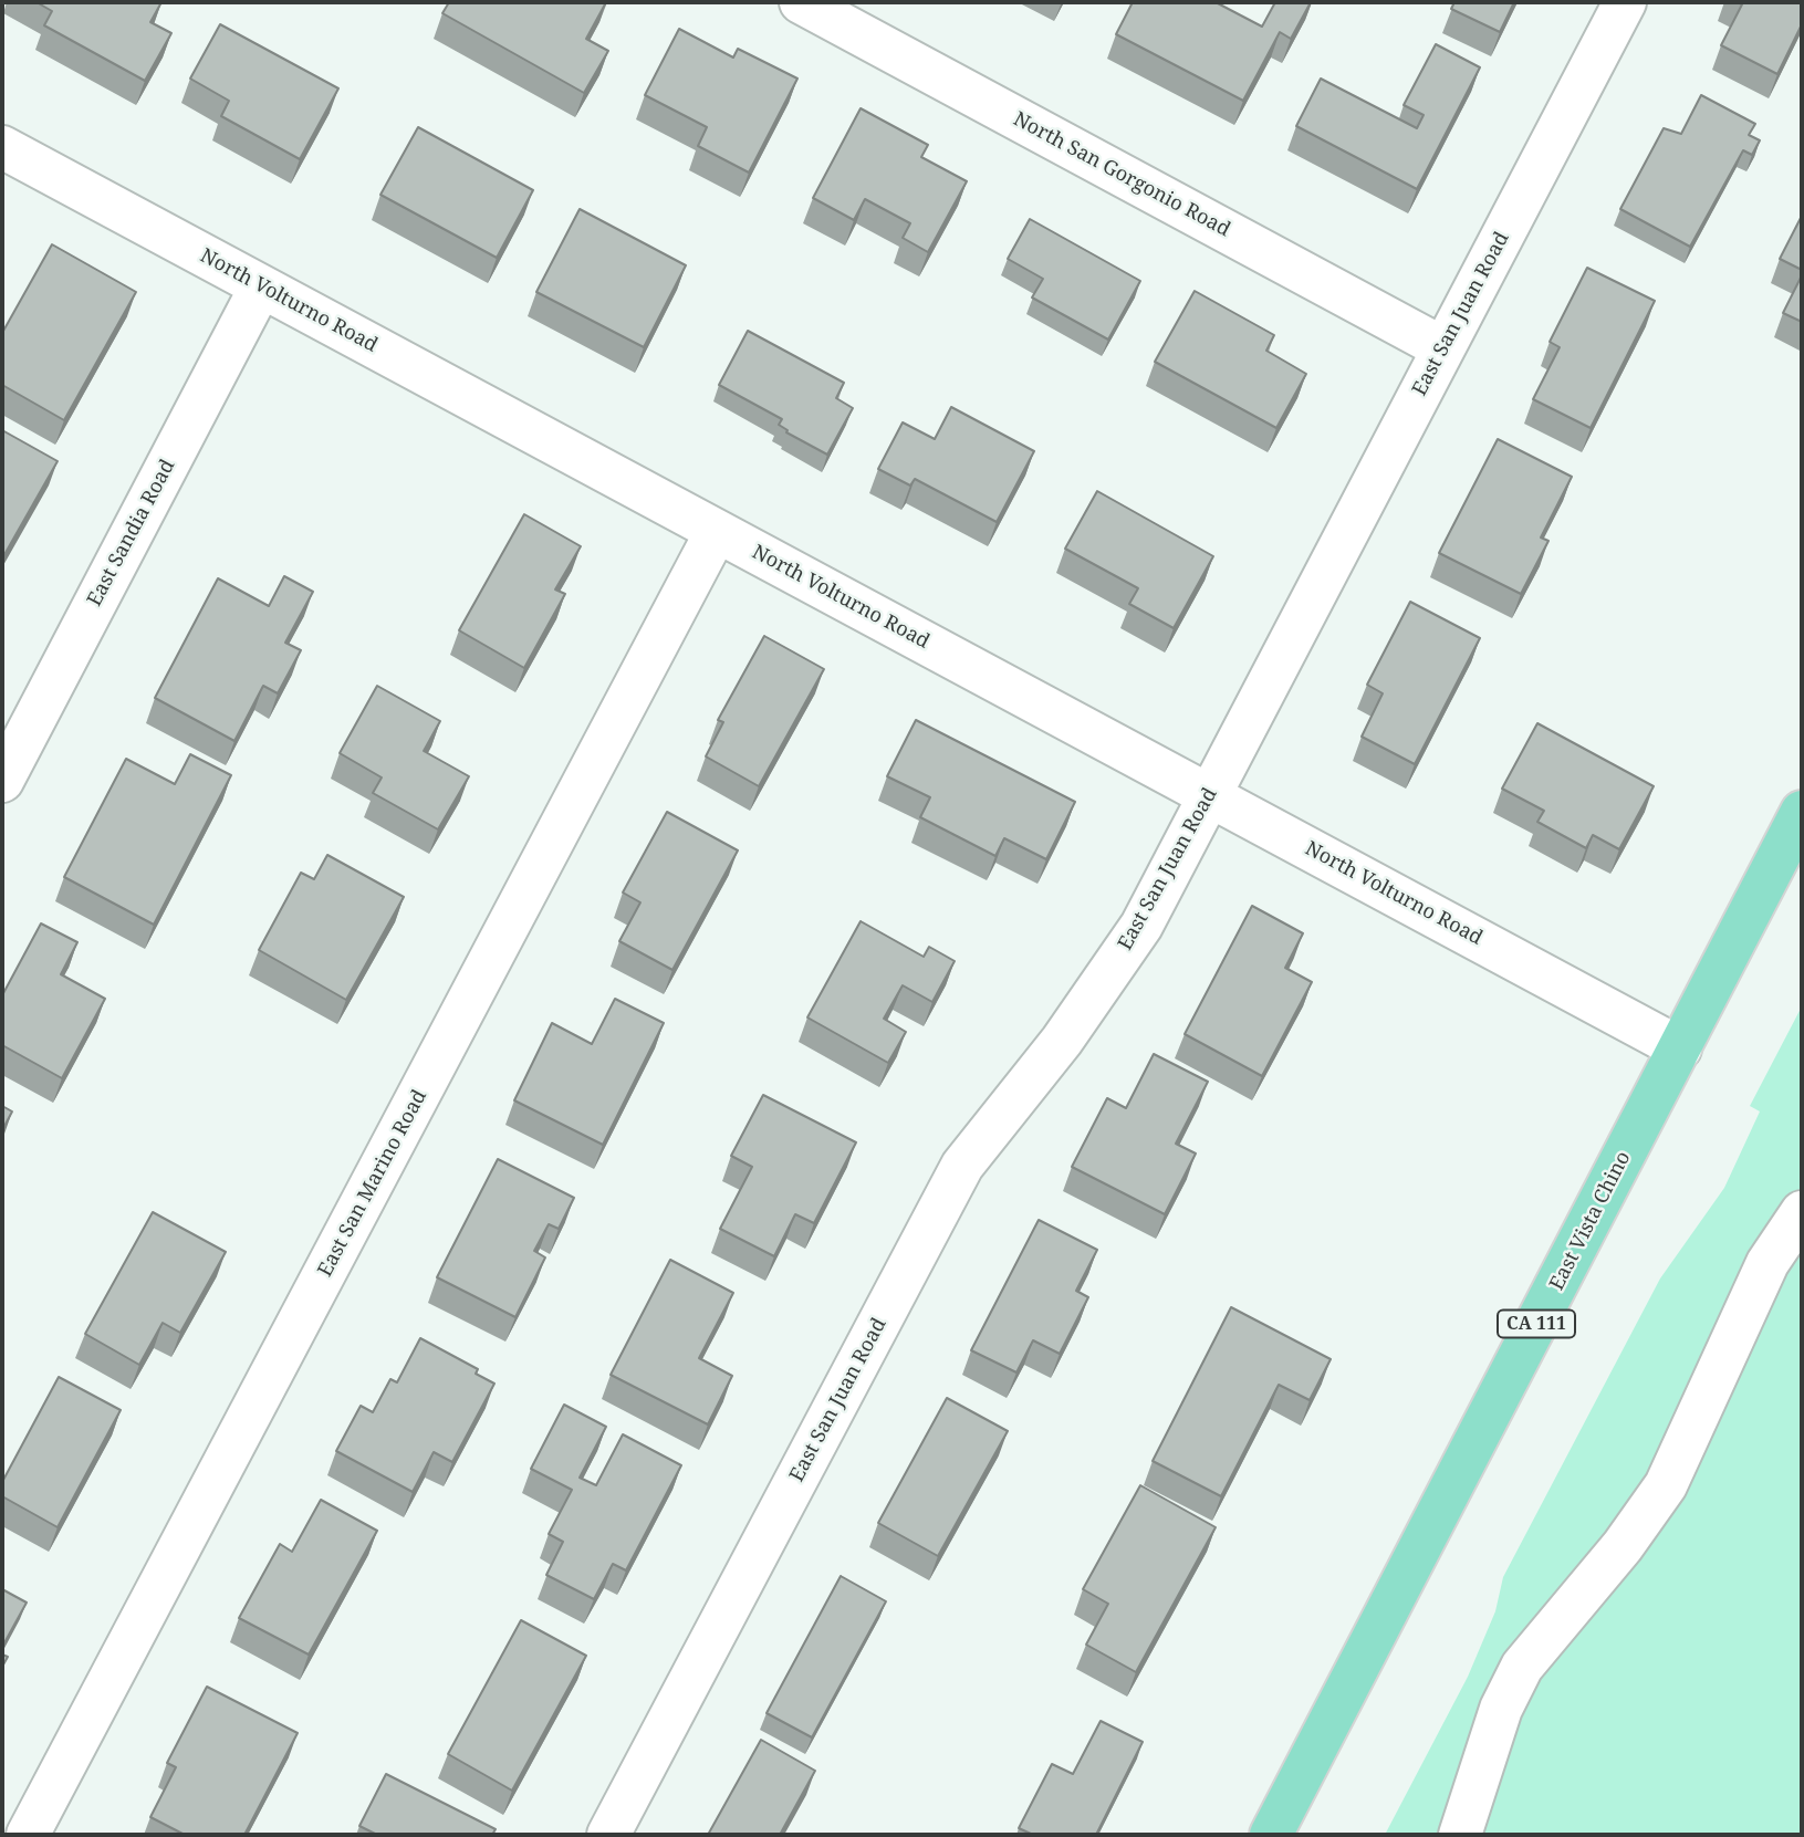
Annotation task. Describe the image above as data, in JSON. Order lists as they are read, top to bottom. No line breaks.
{"streets":{"main road":["East Vista Chino","CA 111"],"street":["North San Gorgonio Road","North Volturno Road","East San Juan Road","East Sandia Road","East San Marino Road"]},"crossings":[["North San Gorgonio Road","East San Juan Road"],["North Volturno Road","East San Juan Road"],["North Volturno Road","East Sandia Road"],["North Volturno Road","East San Marino Road"],["North Volturno Road","East Vista Chino"]]}
